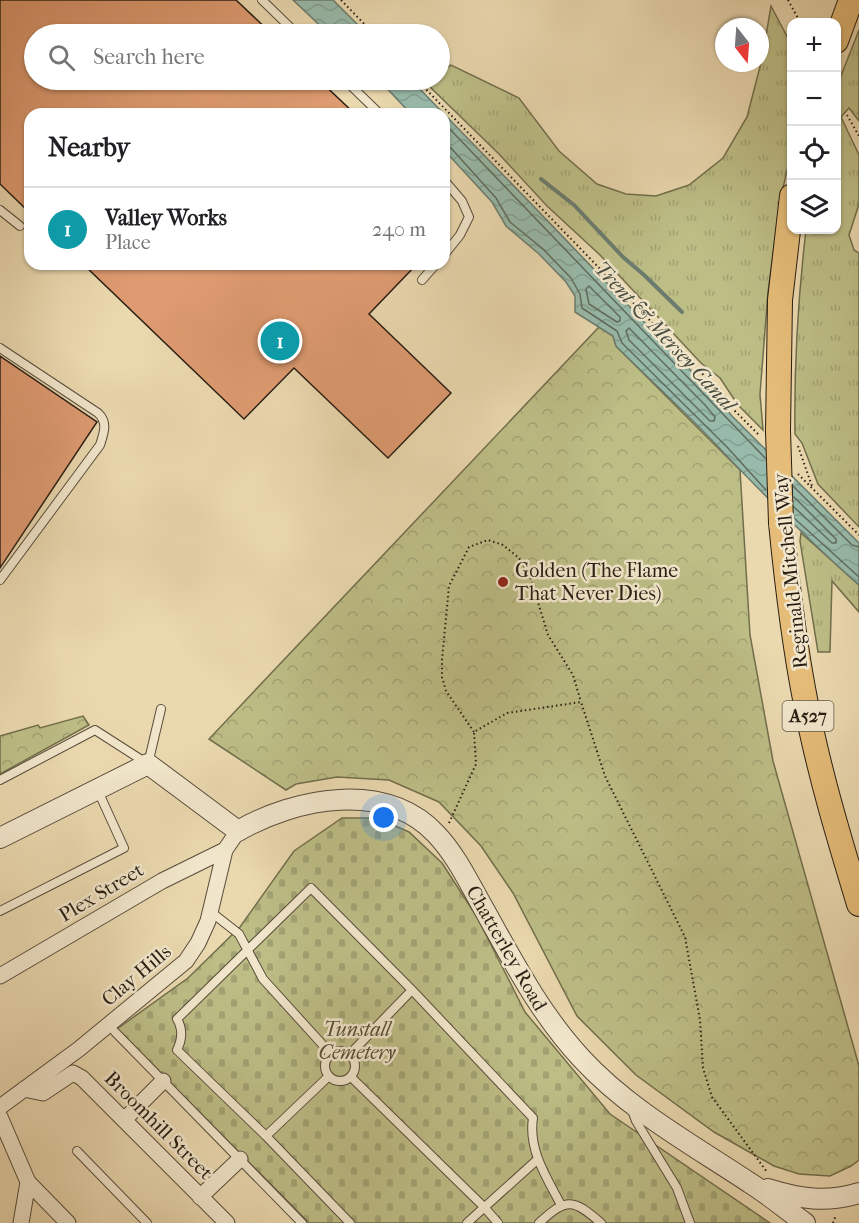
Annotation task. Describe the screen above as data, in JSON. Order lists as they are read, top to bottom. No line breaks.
{"streets":{"main road":["Reginald Mitchell Way","A527"],"street":["Plex Street","Chatterley Road","Clay Hills","Broomhill Street"]},"crossings":[["Plex Street","Clay Hills"],["Chatterley Road","Clay Hills"],["Clay Hills","Broomhill Street"]],"water":["Trent & Mersey Canal"],"parks":["Tunstall Cemetery"],"places":["Golden (The Flame That Never Dies)"],"north":"bottom","page":{"map_buttons":["+","−"],"search":"Search here","heading":"Nearby","list":[{"mark":"1","name":"Valley Works","note":"Place","value":"240 m"}],"pins":"1"}}
